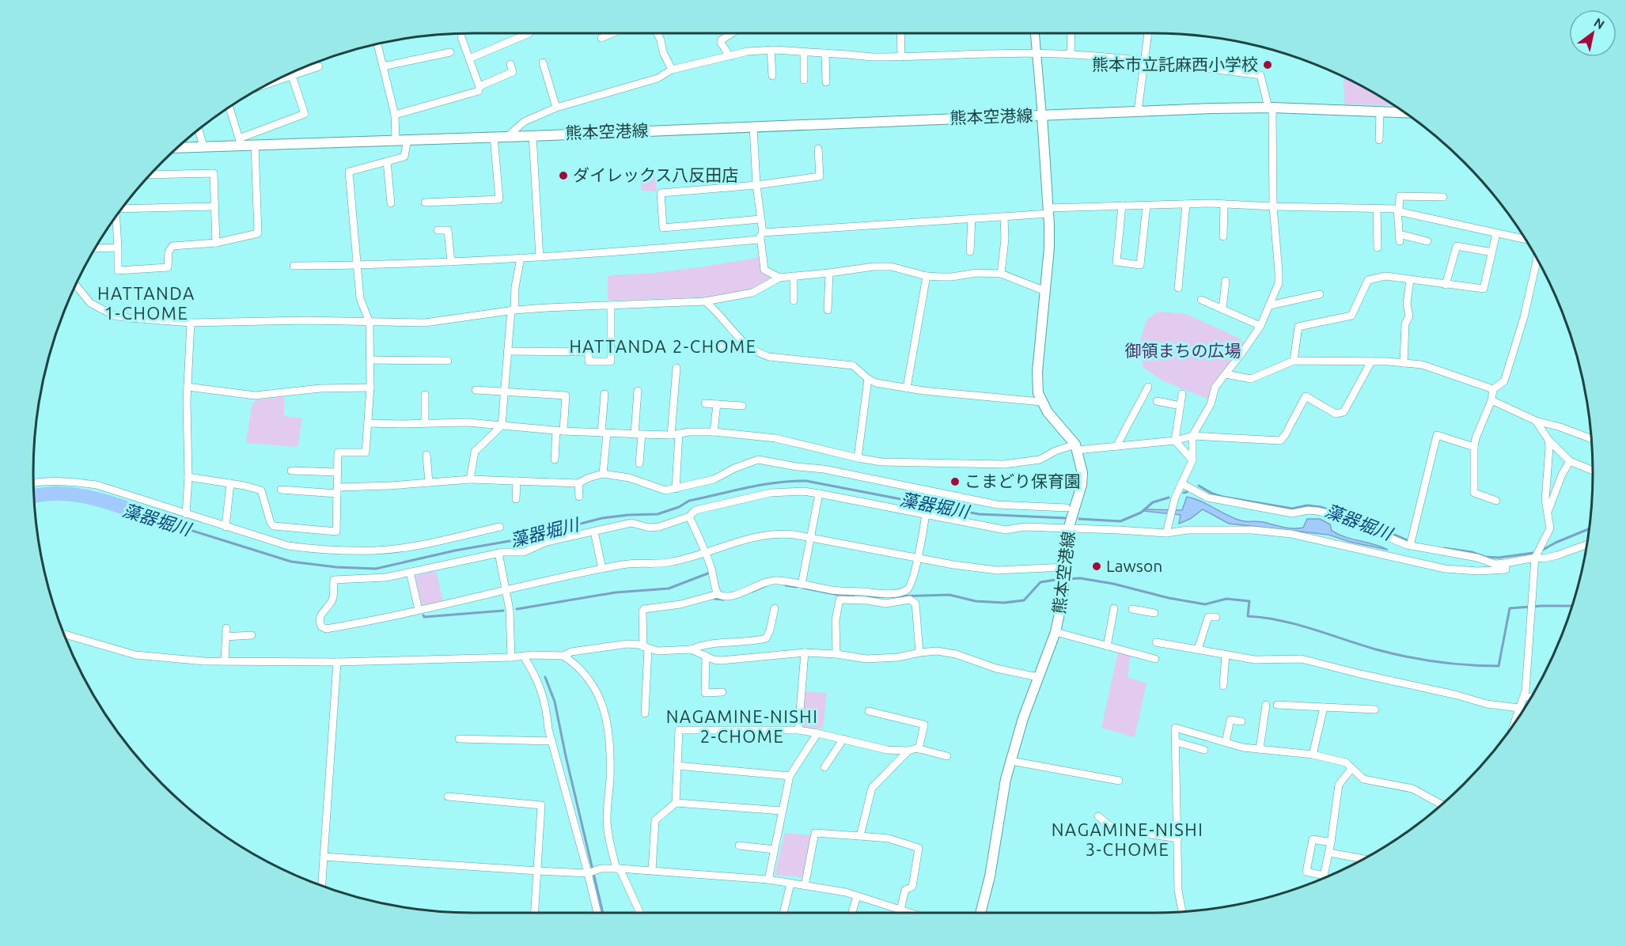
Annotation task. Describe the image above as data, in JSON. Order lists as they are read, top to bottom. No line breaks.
{"streets":{"main road":["熊本空港線"]},"districts":["HATTANDA 1-CHOME","HATTANDA 2-CHOME","NAGAMINE-NISHI 2-CHOME","NAGAMINE-NISHI 3-CHOME"],"water":["藻器堀川"],"parks":["御領まちの広場"],"places":["熊本市立託麻西小学校","ダイレックス八反田店","こまどり保育園","Lawson"],"north":"top right"}
